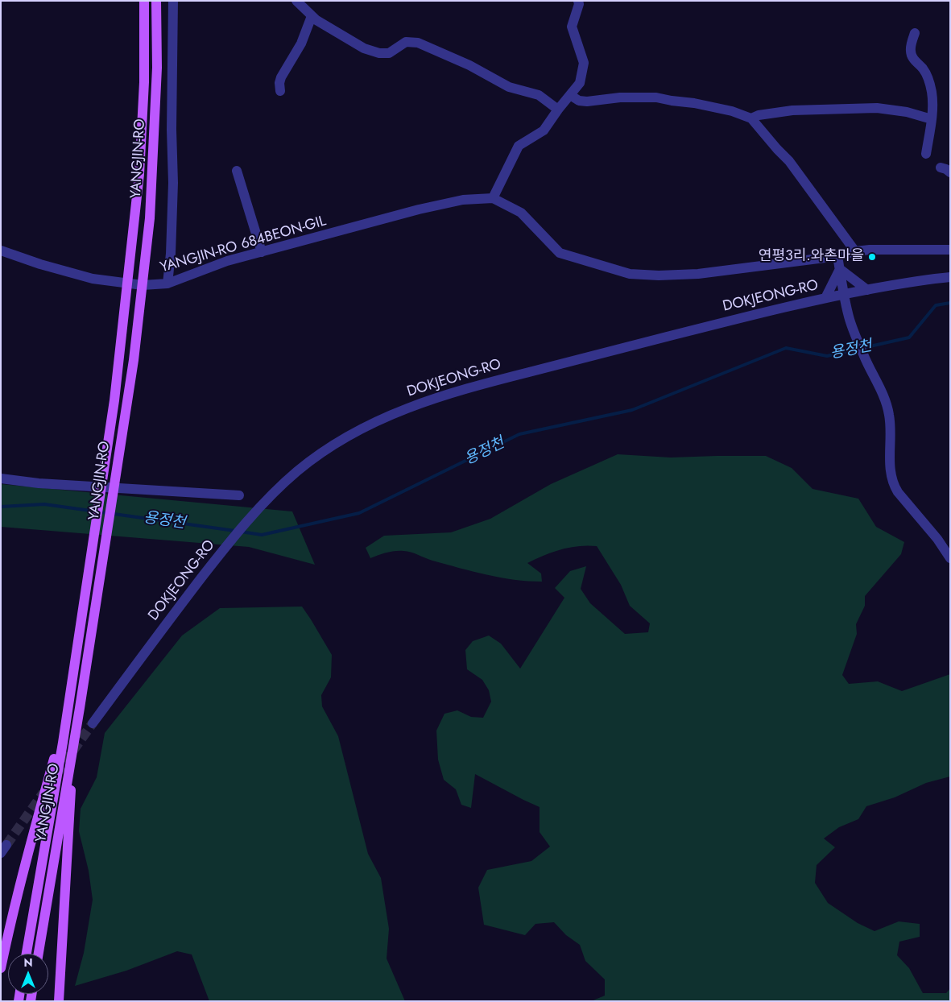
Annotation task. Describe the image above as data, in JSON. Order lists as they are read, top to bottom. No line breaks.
{"streets":{"main road":["YANGJIN-RO"],"street":["YANGJIN-RO 684BEON-GIL","DOKJEONG-RO"]},"crossings":[["YANGJIN-RO","YANGJIN-RO 684BEON-GIL"]],"water":["용정천"],"places":["연평3리.와촌마을"],"north":"top"}
